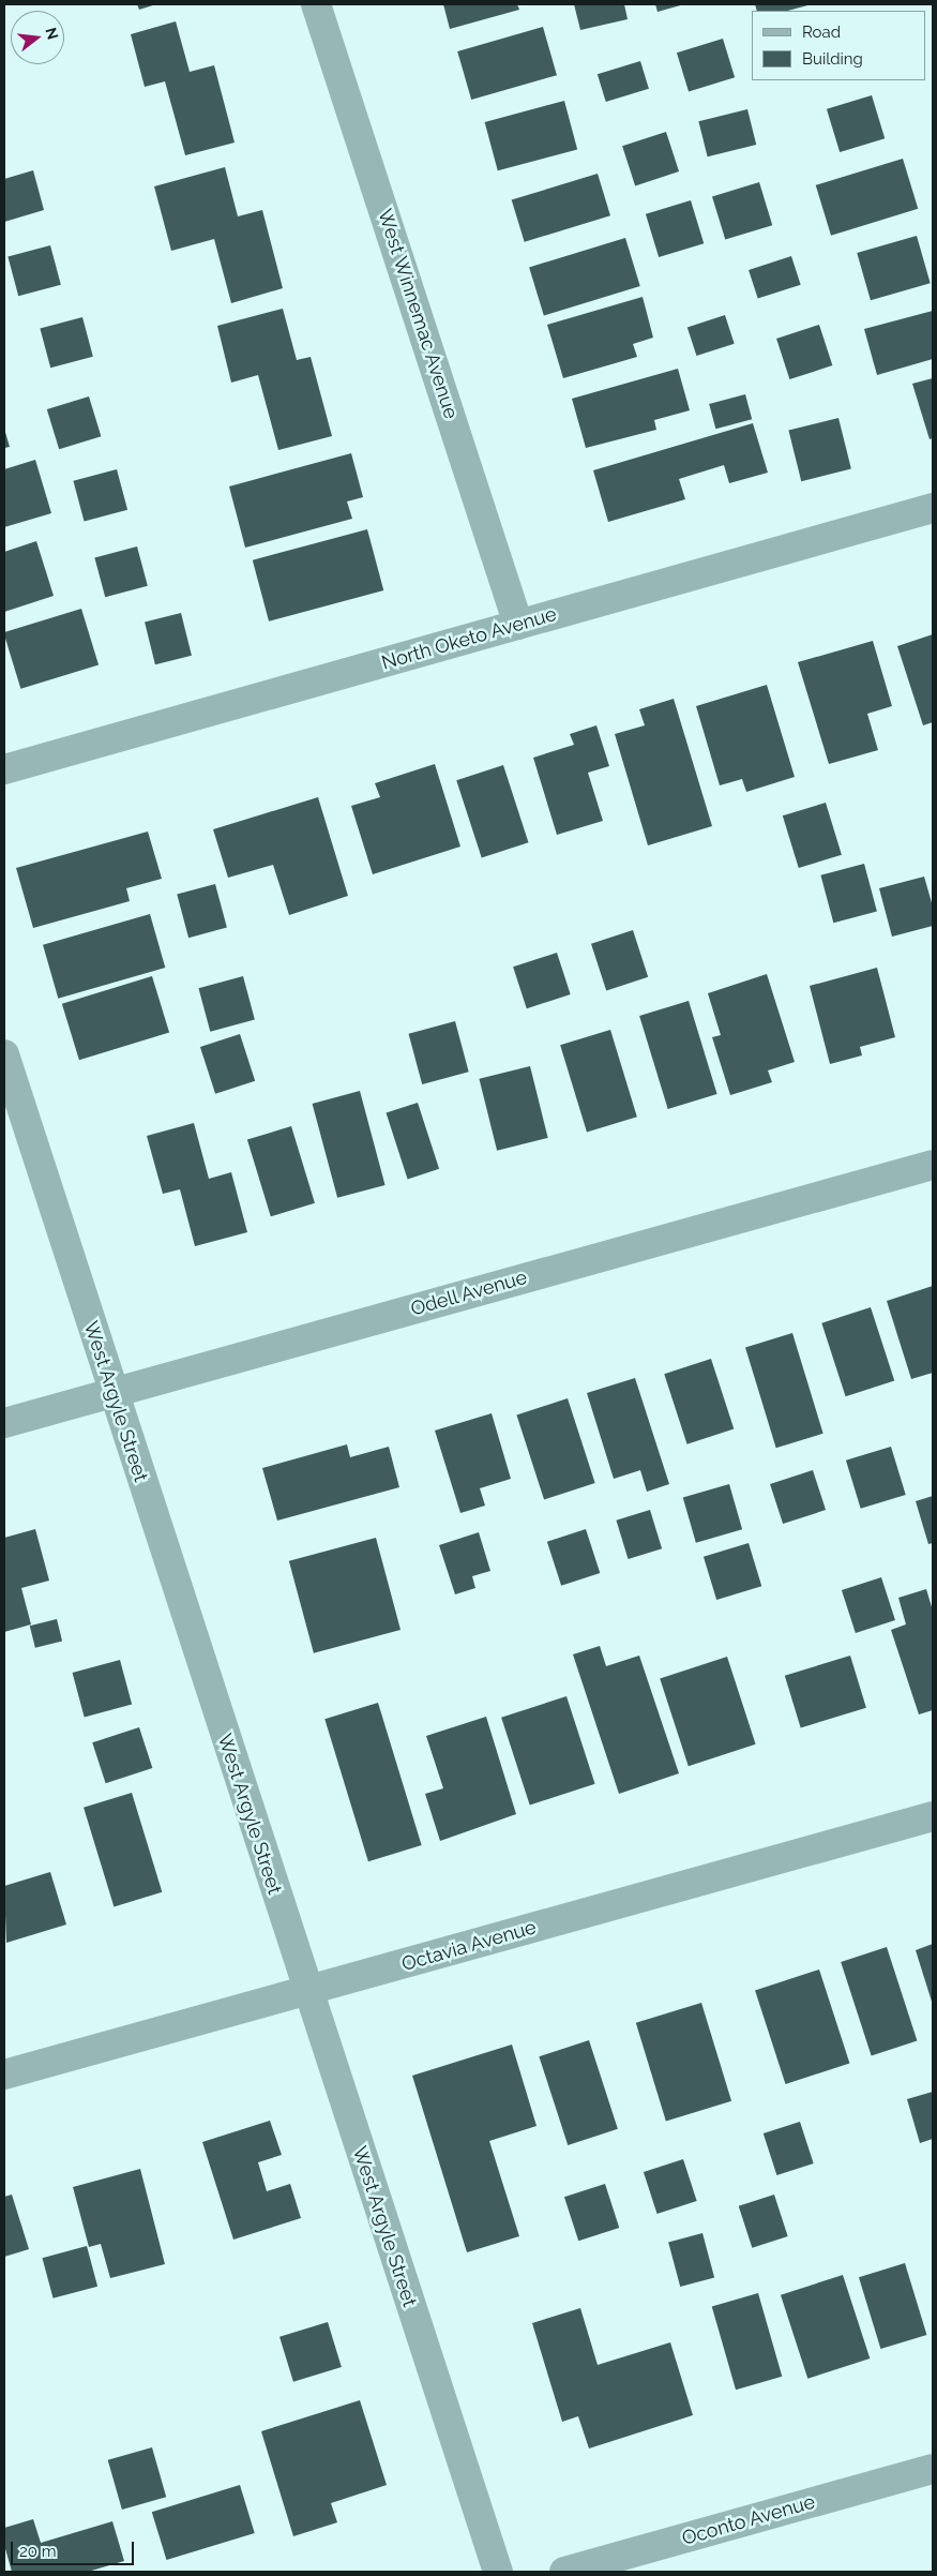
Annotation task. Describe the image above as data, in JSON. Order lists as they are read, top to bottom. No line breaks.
{"streets":{"street":["West Winnemac Avenue","North Oketo Avenue","Odell Avenue","West Argyle Street","Octavia Avenue","Oconto Avenue"]},"crossings":[["West Winnemac Avenue","North Oketo Avenue"],["Odell Avenue","West Argyle Street"],["West Argyle Street","Octavia Avenue"]],"legend":["Road","Building"],"scale_bar":"20 m","north":"right"}
